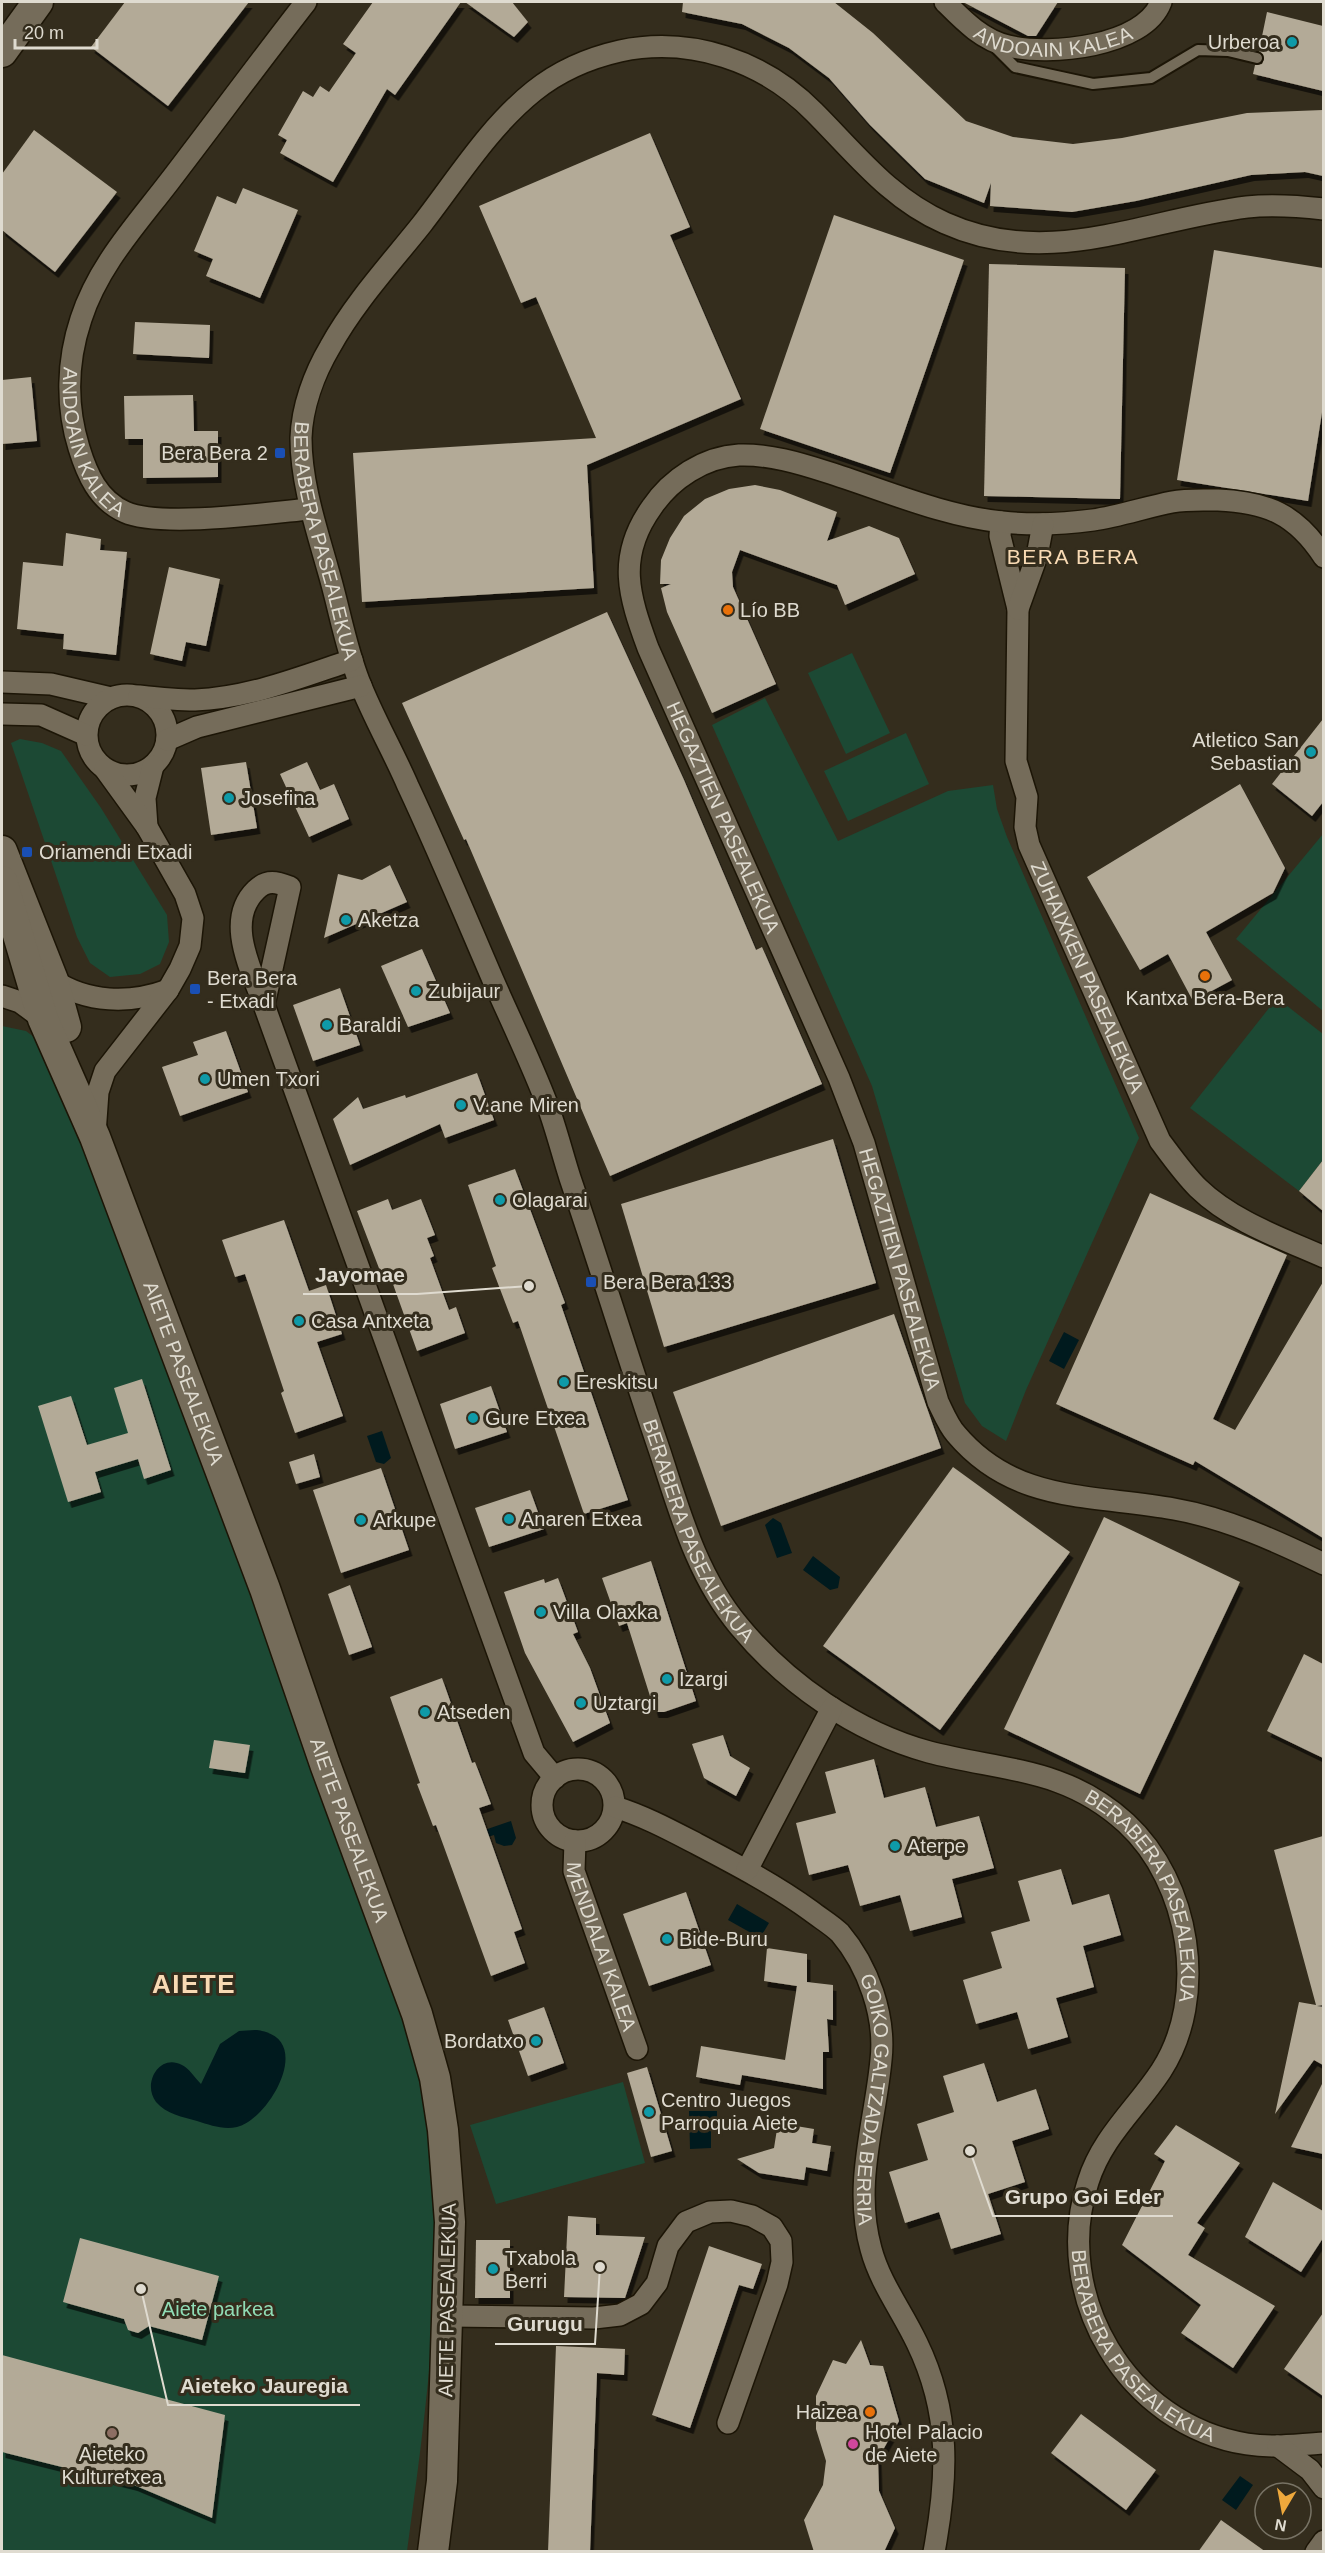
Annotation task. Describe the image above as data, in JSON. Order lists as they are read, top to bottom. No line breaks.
{"streets":{"street":["ANDOAIN KALEA","BERABERA PASEALEKUA","HEGAZTIEN PASEALEKUA","ZUHAIXKEN PASEALEKUA","AIETE PASEALEKUA","MENDIALAI KALEA","GOIKO GALTZADA BERRIA"]},"crossings":[["ANDOAIN KALEA","BERABERA PASEALEKUA"],["HEGAZTIEN PASEALEKUA","ZUHAIXKEN PASEALEKUA"],["MENDIALAI KALEA","GOIKO GALTZADA BERRIA"]],"districts":["BERA BERA","AIETE"],"parks":["Aiete parkea"],"places":{"other":["Urberoa","Lío BB","Atletico San Sebastian","Josefina","Aketza","Kantxa Bera-Bera","Zubijaur","Baraldi","Umen Txori","V.ane Miren","Olagarai","Jayomae","Casa Antxeta","Ereskitsu","Gure Etxea","Anaren Etxea","Arkupe","Villa Olaxka","Izargi","Uztargi","Atseden","Aterpe","Bide-Buru","Bordatxo","Centro Juegos Parroquia Aiete","Grupo Goi Eder","Gurugu","Txabola Berri","Aieteko Jauregia","Haizea","Aieteko Kulturetxea","Hotel Palacio de Aiete"],"transit":["Bera Bera 2","Oriamendi Etxadi","Bera Bera - Etxadi","Bera Bera 133"]},"scale_bar":"20 m","north":"bottom"}
